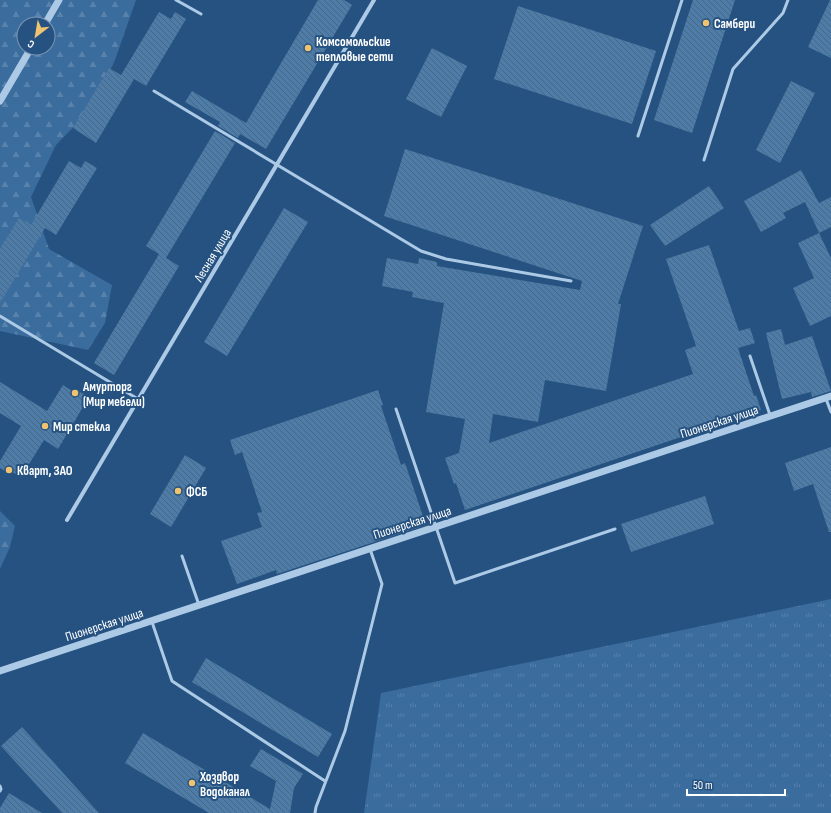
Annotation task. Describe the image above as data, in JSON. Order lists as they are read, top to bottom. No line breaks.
{"streets":{"street":["Лесная улица","Пионерская улица"]},"places":["Самбери","Комсомольские тепловые сети","Амурторг (Мир мебели)","Мир стекла","Кварт, ЗАО","ФСБ","Хоздвор Водоканал"],"scale_bar":"50 m","north":"bottom left"}
